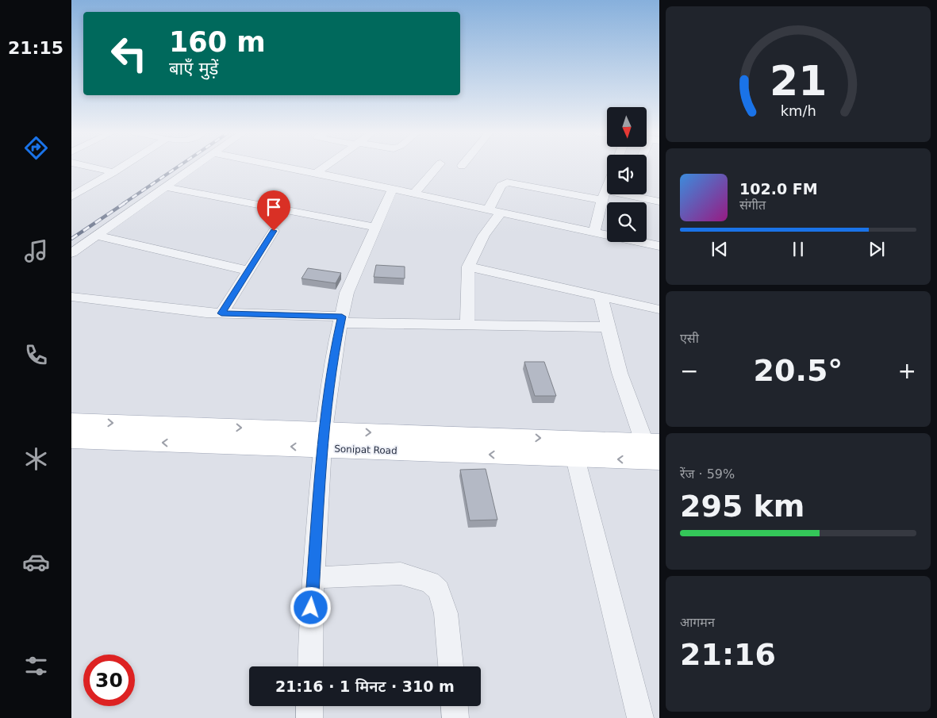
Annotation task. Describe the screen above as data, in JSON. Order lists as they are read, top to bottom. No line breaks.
{"streets":{"main road":["Sonipat Road"]},"north":"bottom","page":{"tabs":"21:15","turn":["160 m","बाएँ मुड़ें"],"song":["102.0 FM","संगीत"],"tile":["एसी",["रेंज · 59%","295 km"],["आगमन","21:16"]],"heat":["−","20.5°","+"],"limit":"30","trip":"21:16 · 1 मिनट · 310 m","gauge":["21","km/h"]}}
